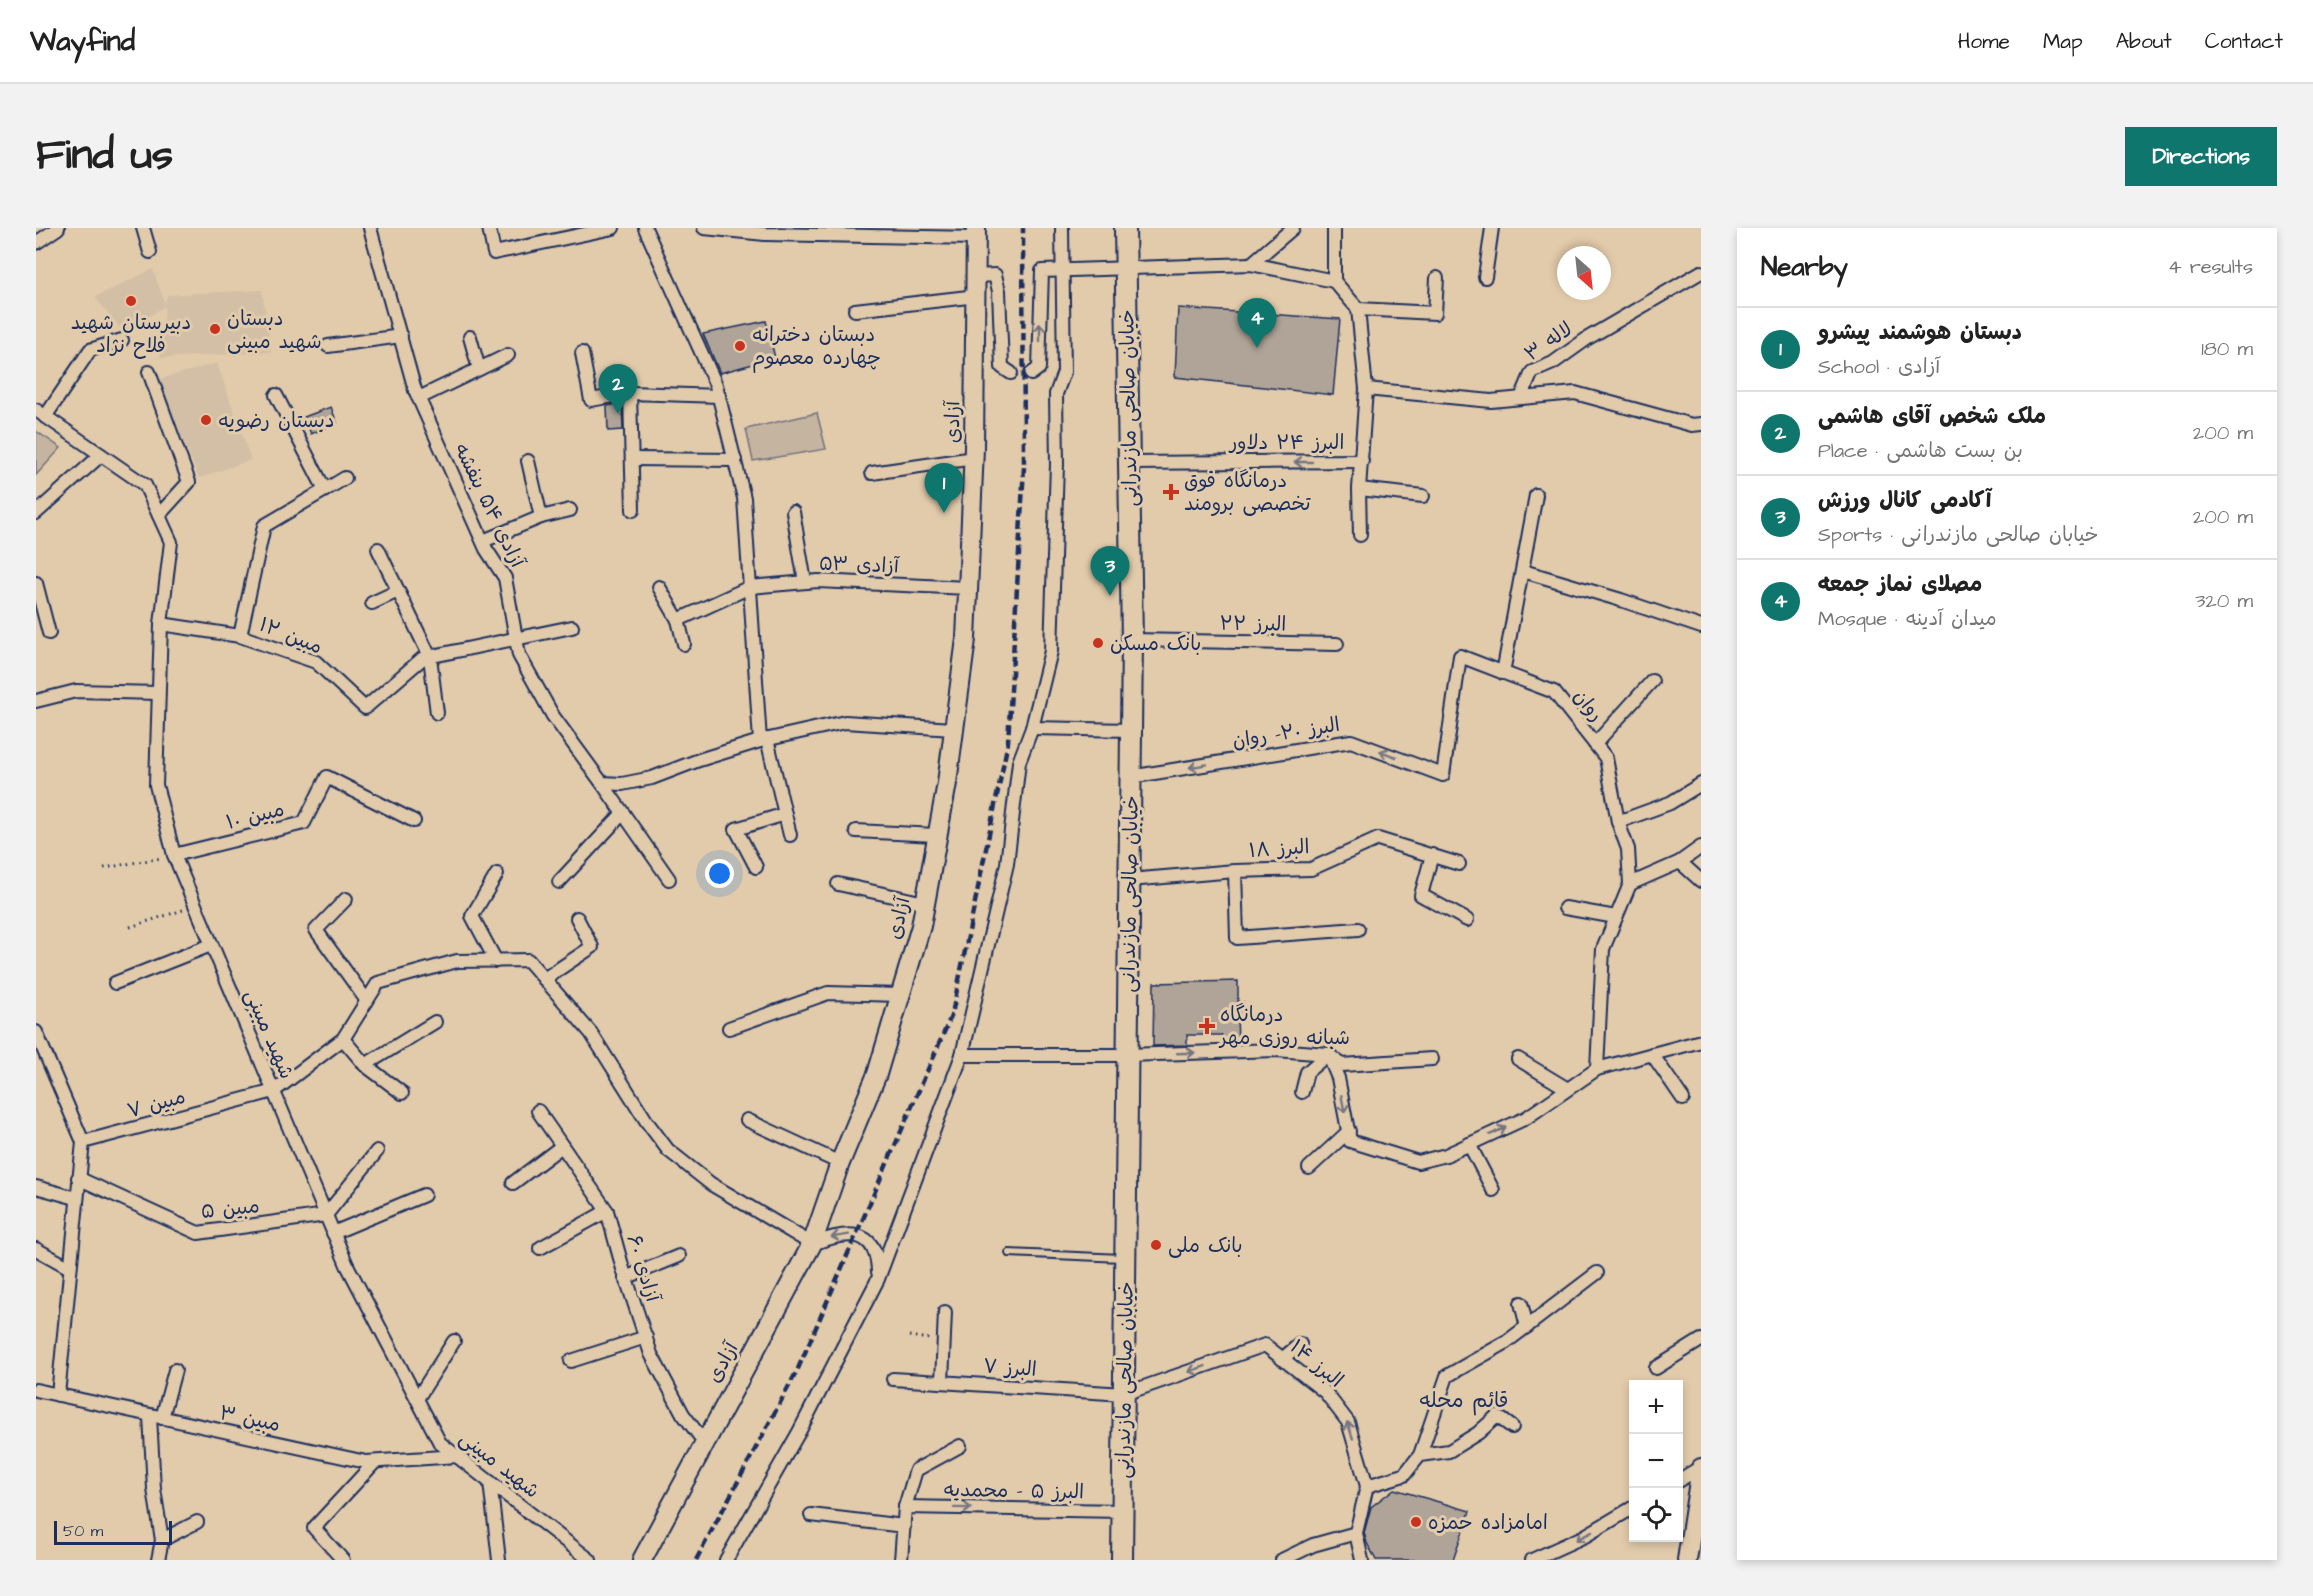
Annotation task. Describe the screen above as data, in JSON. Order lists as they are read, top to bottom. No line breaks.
{"streets":{"main road":["خیابان صالحی مازندرانی","آزادی"],"street":["لاله ۳","البرز ۲۴ دلاور","آزادی ۵۴ بنفشه","آزادی ۵۳","البرز ۲۲","مبین ۱۲","روان","البرز ۲۰- روان","مبین ۱۰","البرز ۱۸","شهید مبینی","مبین ۷","مبین ۵","آزادی ۶۰","البرز ۱۴","البرز ۷","مبین ۳","البرز ۵ - محمدیه"]},"crossings":[["خیابان صالحی مازندرانی","البرز ۲۴ دلاور"],["خیابان صالحی مازندرانی","البرز ۲۲"],["خیابان صالحی مازندرانی","البرز ۲۰- روان"],["خیابان صالحی مازندرانی","البرز ۱۸"],["خیابان صالحی مازندرانی","البرز ۱۴"],["خیابان صالحی مازندرانی","البرز ۷"],["خیابان صالحی مازندرانی","البرز ۵ - محمدیه"],["آزادی","آزادی ۵۳"],["آزادی","آزادی ۶۰"],["آزادی ۵۴ بنفشه","مبین ۱۲"],["مبین ۱۲","شهید مبینی"],["روان","البرز ۲۰- روان"],["مبین ۱۰","شهید مبینی"],["شهید مبینی","مبین ۷"],["شهید مبینی","مبین ۵"],["شهید مبینی","مبین ۳"],["البرز ۱۴","البرز ۷"]],"one_way":["البرز ۲۴ دلاور","البرز ۲۰- روان","البرز ۵ - محمدیه"],"districts":["قائم محله"],"places":{"other":["دبیرستان شهید فلاح نژاد","دبستان شهید مبینی","دبستان دخترانه چهارده معصوم","دبستان رضویه","بانک مسکن","بانک ملی","امامزاده حمزه"],"health":["درمانگاه فوق تخصصی برومند","درمانگاه شبانه روزی مهر"]},"scale_bar":"50 m","north":"bottom right","page":{"header":"Wayfind","nav":["Home","Map","About","Contact"],"title":"Find us","buttons":"Directions","heading":["Nearby","4 results"],"pins":["4","2","1","3"],"list":[{"mark":"1","name":"دبستان هوشمند پیشرو","note":"School · آزادی","value":"180 m"},{"mark":"2","name":"ملک شخص آقای هاشمی","note":"Place · بن بست هاشمی","value":"200 m"},{"mark":"3","name":"آکادمی کانال ورزش","note":"Sports · خیابان صالحی مازندرانی","value":"200 m"},{"mark":"4","name":"مصلای نماز جمعه","note":"Mosque · میدان آدینه","value":"320 m"}],"map_buttons":["+","−"],"scale":"50 m"}}
